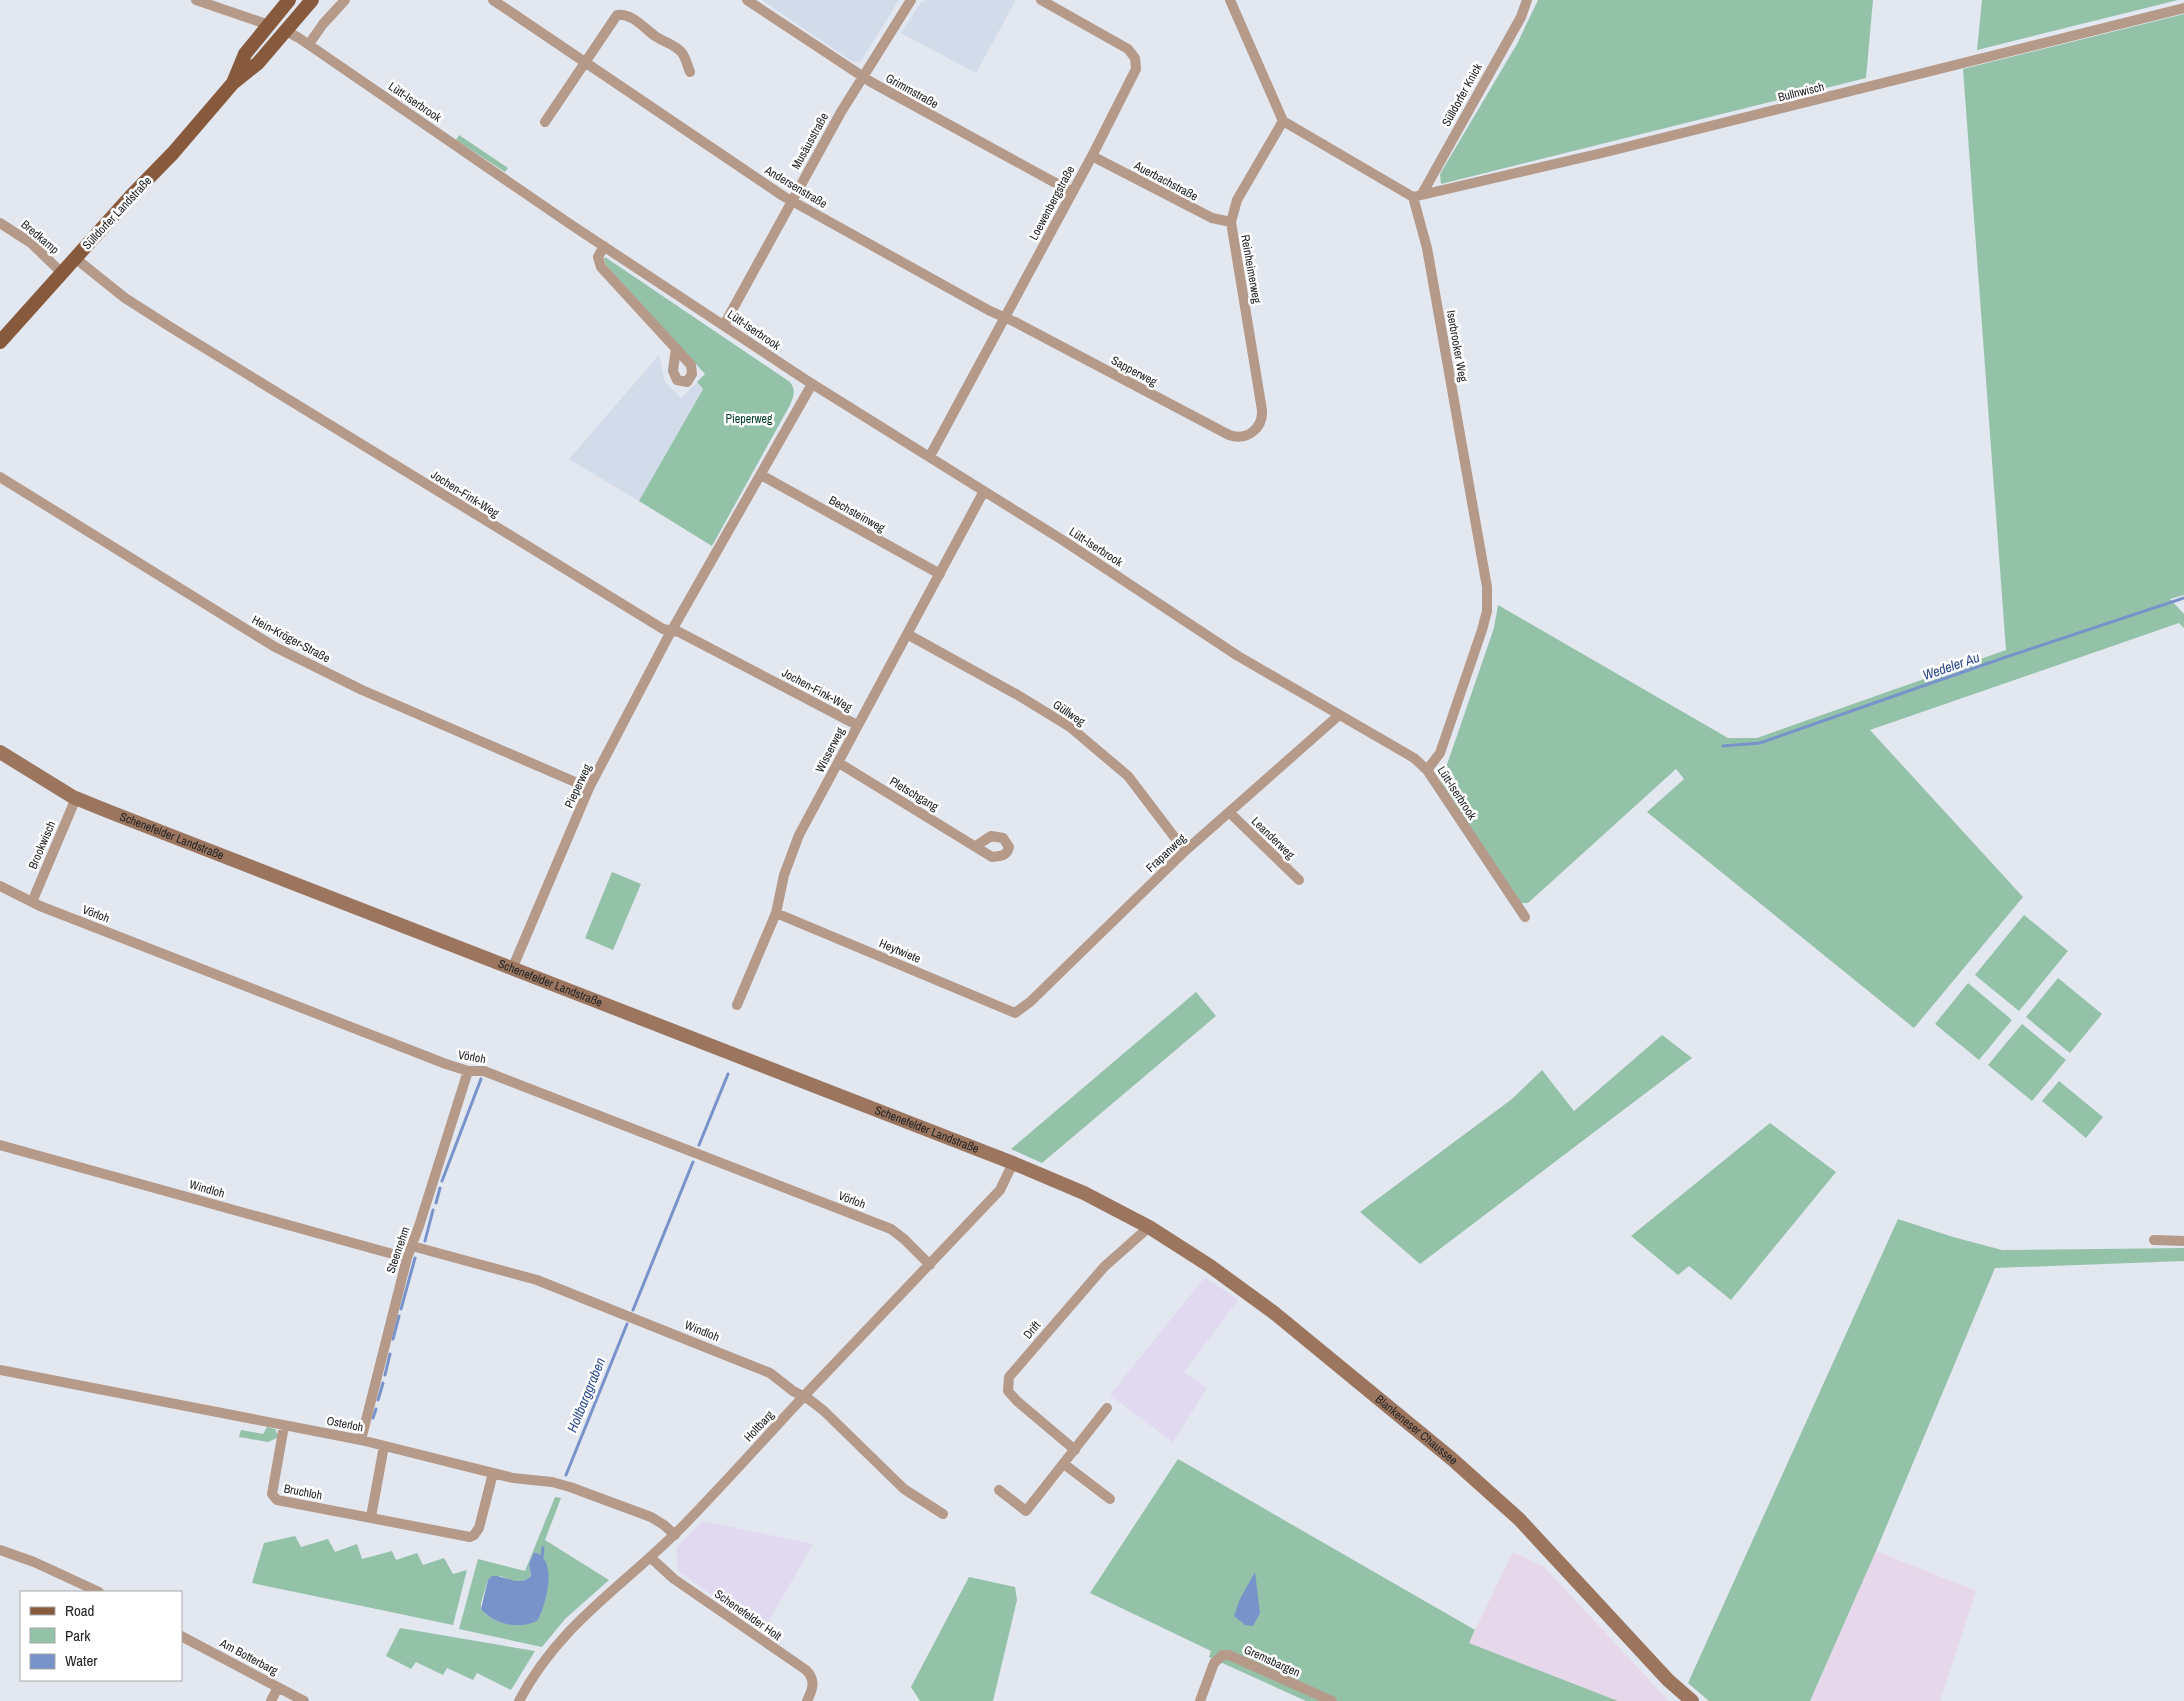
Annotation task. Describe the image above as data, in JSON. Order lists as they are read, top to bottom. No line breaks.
{"streets":{"main road":["Sülldorfer Landstraße","Schenefelder Landstraße","Blankeneser Chaussee"],"street":["Grimmstraße","Bullnwisch","Sülldorfer Knick","Lütt-Iserbrook","Musäusstraße","Auerbachstraße","Andersenstraße","Loewenbergstraße","Bredkamp","Reinheimerweg","Iserbrooker Weg","Sapperweg","Jochen-Fink-Weg","Bechsteinweg","Hein-Kröger-Straße","Güllweg","Wisserweg","Pieperweg","Pletschgang","Leanderweg","Brookwisch","Frapanweg","Vörloh","Heytwiete","Windloh","Steenrehm","Drift","Osterloh","Holtbarg","Bruchloh","Schenefelder Holt","Am Botterbarg","Gremsbargen"]},"crossings":[["Grimmstraße","Musäusstraße"],["Grimmstraße","Loewenbergstraße"],["Bullnwisch","Sülldorfer Knick"],["Bullnwisch","Iserbrooker Weg"],["Sülldorfer Knick","Iserbrooker Weg"],["Lütt-Iserbrook","Musäusstraße"],["Lütt-Iserbrook","Loewenbergstraße"],["Lütt-Iserbrook","Sülldorfer Landstraße"],["Lütt-Iserbrook","Iserbrooker Weg"],["Lütt-Iserbrook","Wisserweg"],["Lütt-Iserbrook","Pieperweg"],["Lütt-Iserbrook","Frapanweg"],["Musäusstraße","Andersenstraße"],["Auerbachstraße","Loewenbergstraße"],["Auerbachstraße","Reinheimerweg"],["Andersenstraße","Loewenbergstraße"],["Andersenstraße","Sapperweg"],["Loewenbergstraße","Sapperweg"],["Sülldorfer Landstraße","Bredkamp"],["Sülldorfer Landstraße","Jochen-Fink-Weg"],["Reinheimerweg","Sapperweg"],["Jochen-Fink-Weg","Wisserweg"],["Jochen-Fink-Weg","Pieperweg"],["Bechsteinweg","Wisserweg"],["Bechsteinweg","Pieperweg"],["Hein-Kröger-Straße","Pieperweg"],["Güllweg","Wisserweg"],["Güllweg","Frapanweg"],["Wisserweg","Pletschgang"],["Wisserweg","Heytwiete"],["Pieperweg","Schenefelder Landstraße"],["Schenefelder Landstraße","Brookwisch"],["Schenefelder Landstraße","Holtbarg"],["Schenefelder Landstraße","Blankeneser Chaussee"],["Leanderweg","Frapanweg"],["Brookwisch","Vörloh"],["Frapanweg","Heytwiete"],["Vörloh","Steenrehm"],["Vörloh","Holtbarg"],["Windloh","Steenrehm"],["Windloh","Holtbarg"],["Steenrehm","Osterloh"],["Drift","Blankeneser Chaussee"],["Osterloh","Holtbarg"],["Osterloh","Bruchloh"],["Holtbarg","Schenefelder Holt"]],"water":["Wedeler Au","Holtbarggraben"],"parks":["Pieperweg"],"legend":["Road","Park","Water"]}
